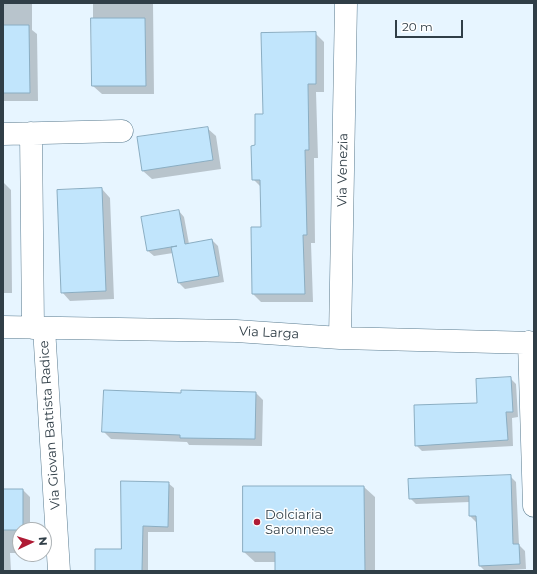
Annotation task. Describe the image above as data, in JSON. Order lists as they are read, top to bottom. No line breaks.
{"streets":{"street":["Via Venezia","Via Larga","Via Giovan Battista Radice"]},"crossings":[["Via Venezia","Via Larga"],["Via Larga","Via Giovan Battista Radice"]],"places":["Dolciaria Saronnese"],"scale_bar":"20 m","north":"right"}
